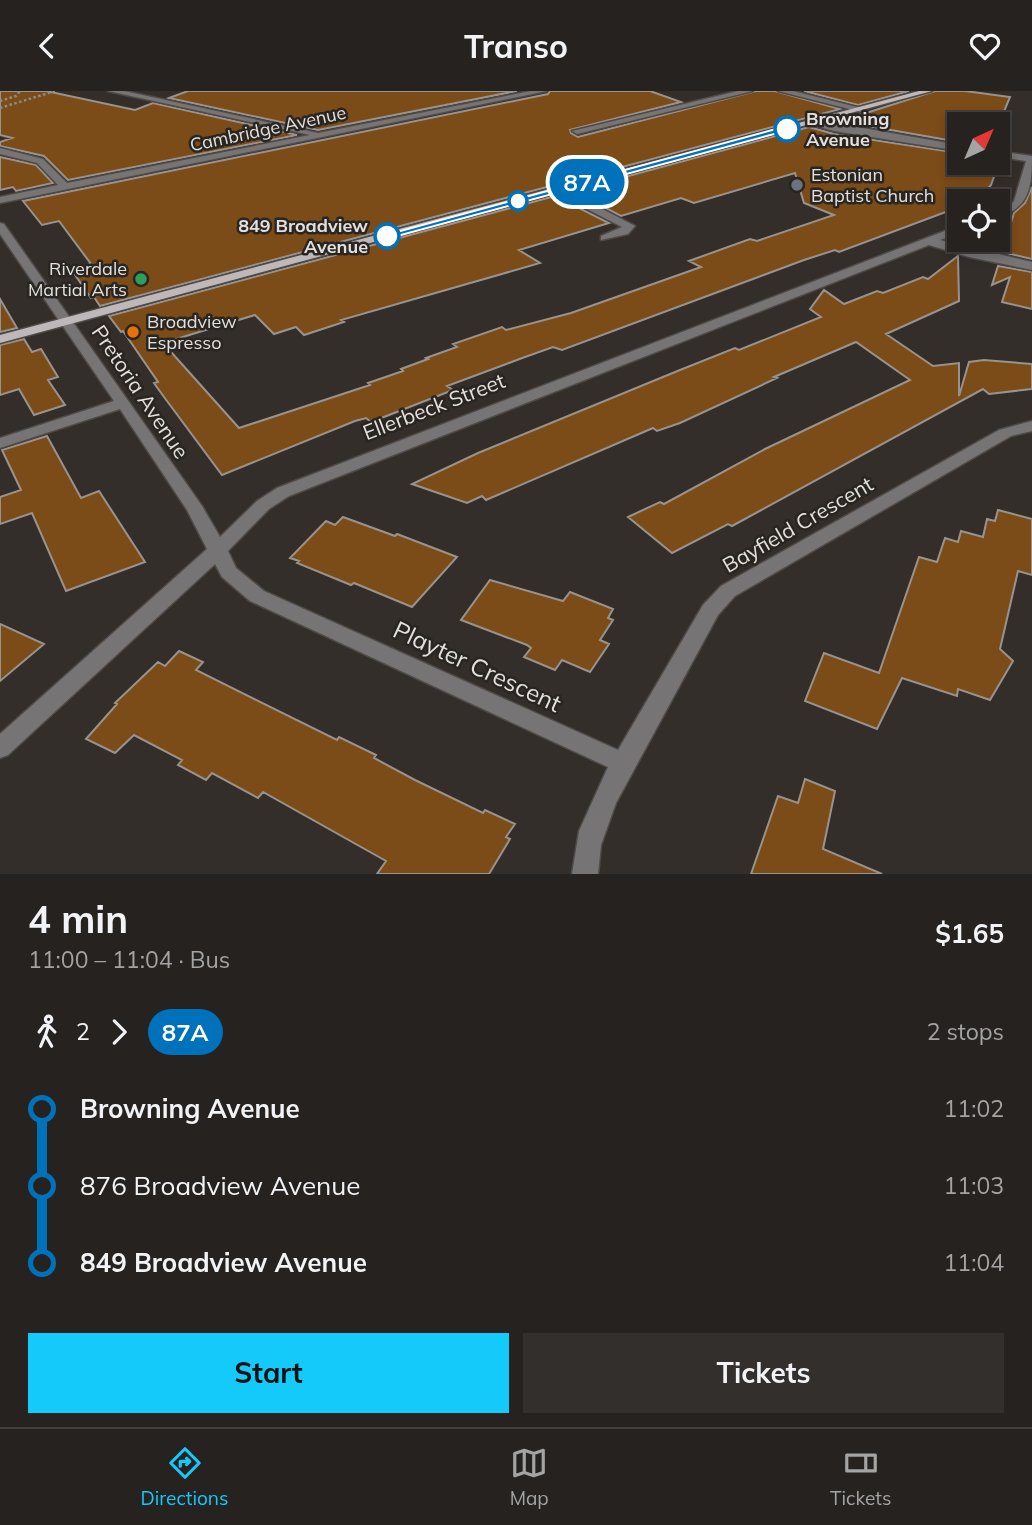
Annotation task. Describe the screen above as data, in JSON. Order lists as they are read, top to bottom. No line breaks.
{"streets":{"street":["Cambridge Avenue","Pretoria Avenue","Ellerbeck Street","Bayfield Crescent","Playter Crescent"]},"crossings":[["Pretoria Avenue","Ellerbeck Street"],["Pretoria Avenue","Playter Crescent"],["Ellerbeck Street","Playter Crescent"],["Bayfield Crescent","Playter Crescent"]],"places":["Browning Avenue","Estonian Baptist Church","849 Broadview Avenue","Riverdale Martial Arts","Broadview Espresso"],"lines":["bus line 87A"],"north":"top right","page":{"header":"Transo","on_map":"87A","heading":["4 min","11:00 – 11:04 · Bus","$1.65"],"legs":["2","87A","2 stops"],"list":[{"name":"Browning Avenue","value":"11:02"},{"name":"876 Broadview Avenue","value":"11:03"},{"name":"849 Broadview Avenue","value":"11:04"}],"buttons":["Start","Tickets"],"tabs":["Directions","Map","Tickets"]}}
